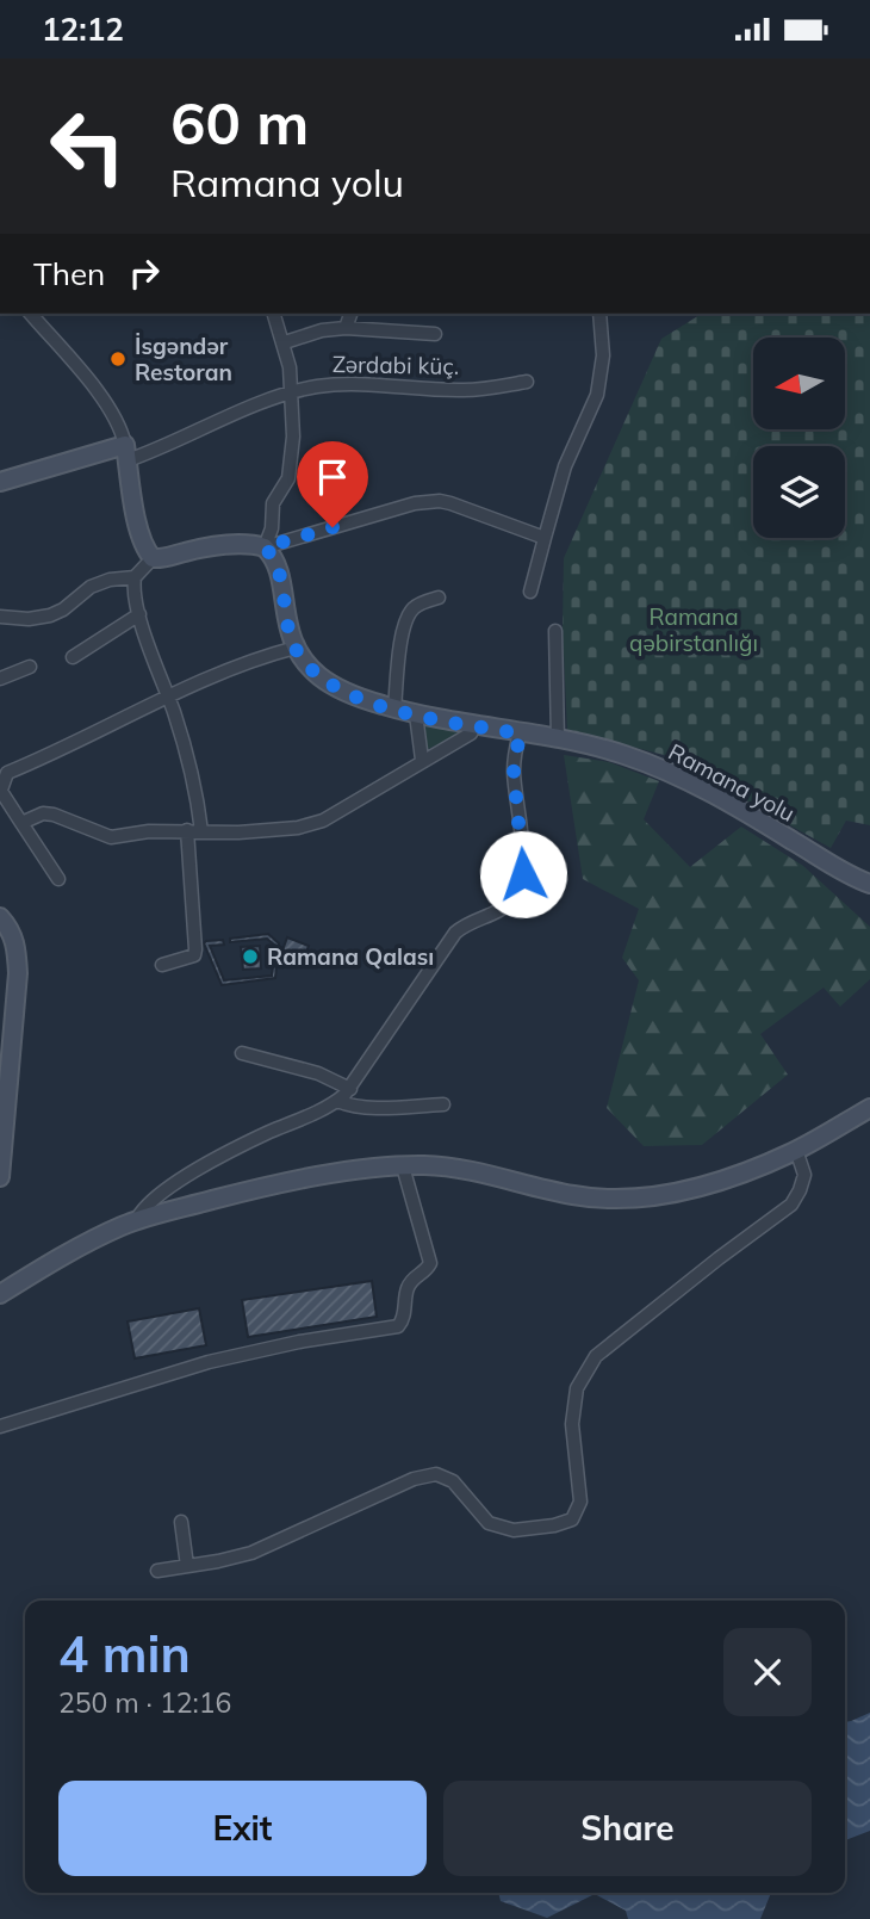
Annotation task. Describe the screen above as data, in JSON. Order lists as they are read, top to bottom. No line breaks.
{"streets":{"street":["Zərdabi küç.","Ramana yolu"]},"parks":["Ramana qəbirstanlığı"],"places":["İsgəndər Restoran","Ramana Qalası"],"north":"left","page":{"status":"12:12","turn":["60 m","Ramana yolu"],"then":"Then","heading":["4 min","250 m · 12:16"],"buttons":["Exit","Share"]}}
